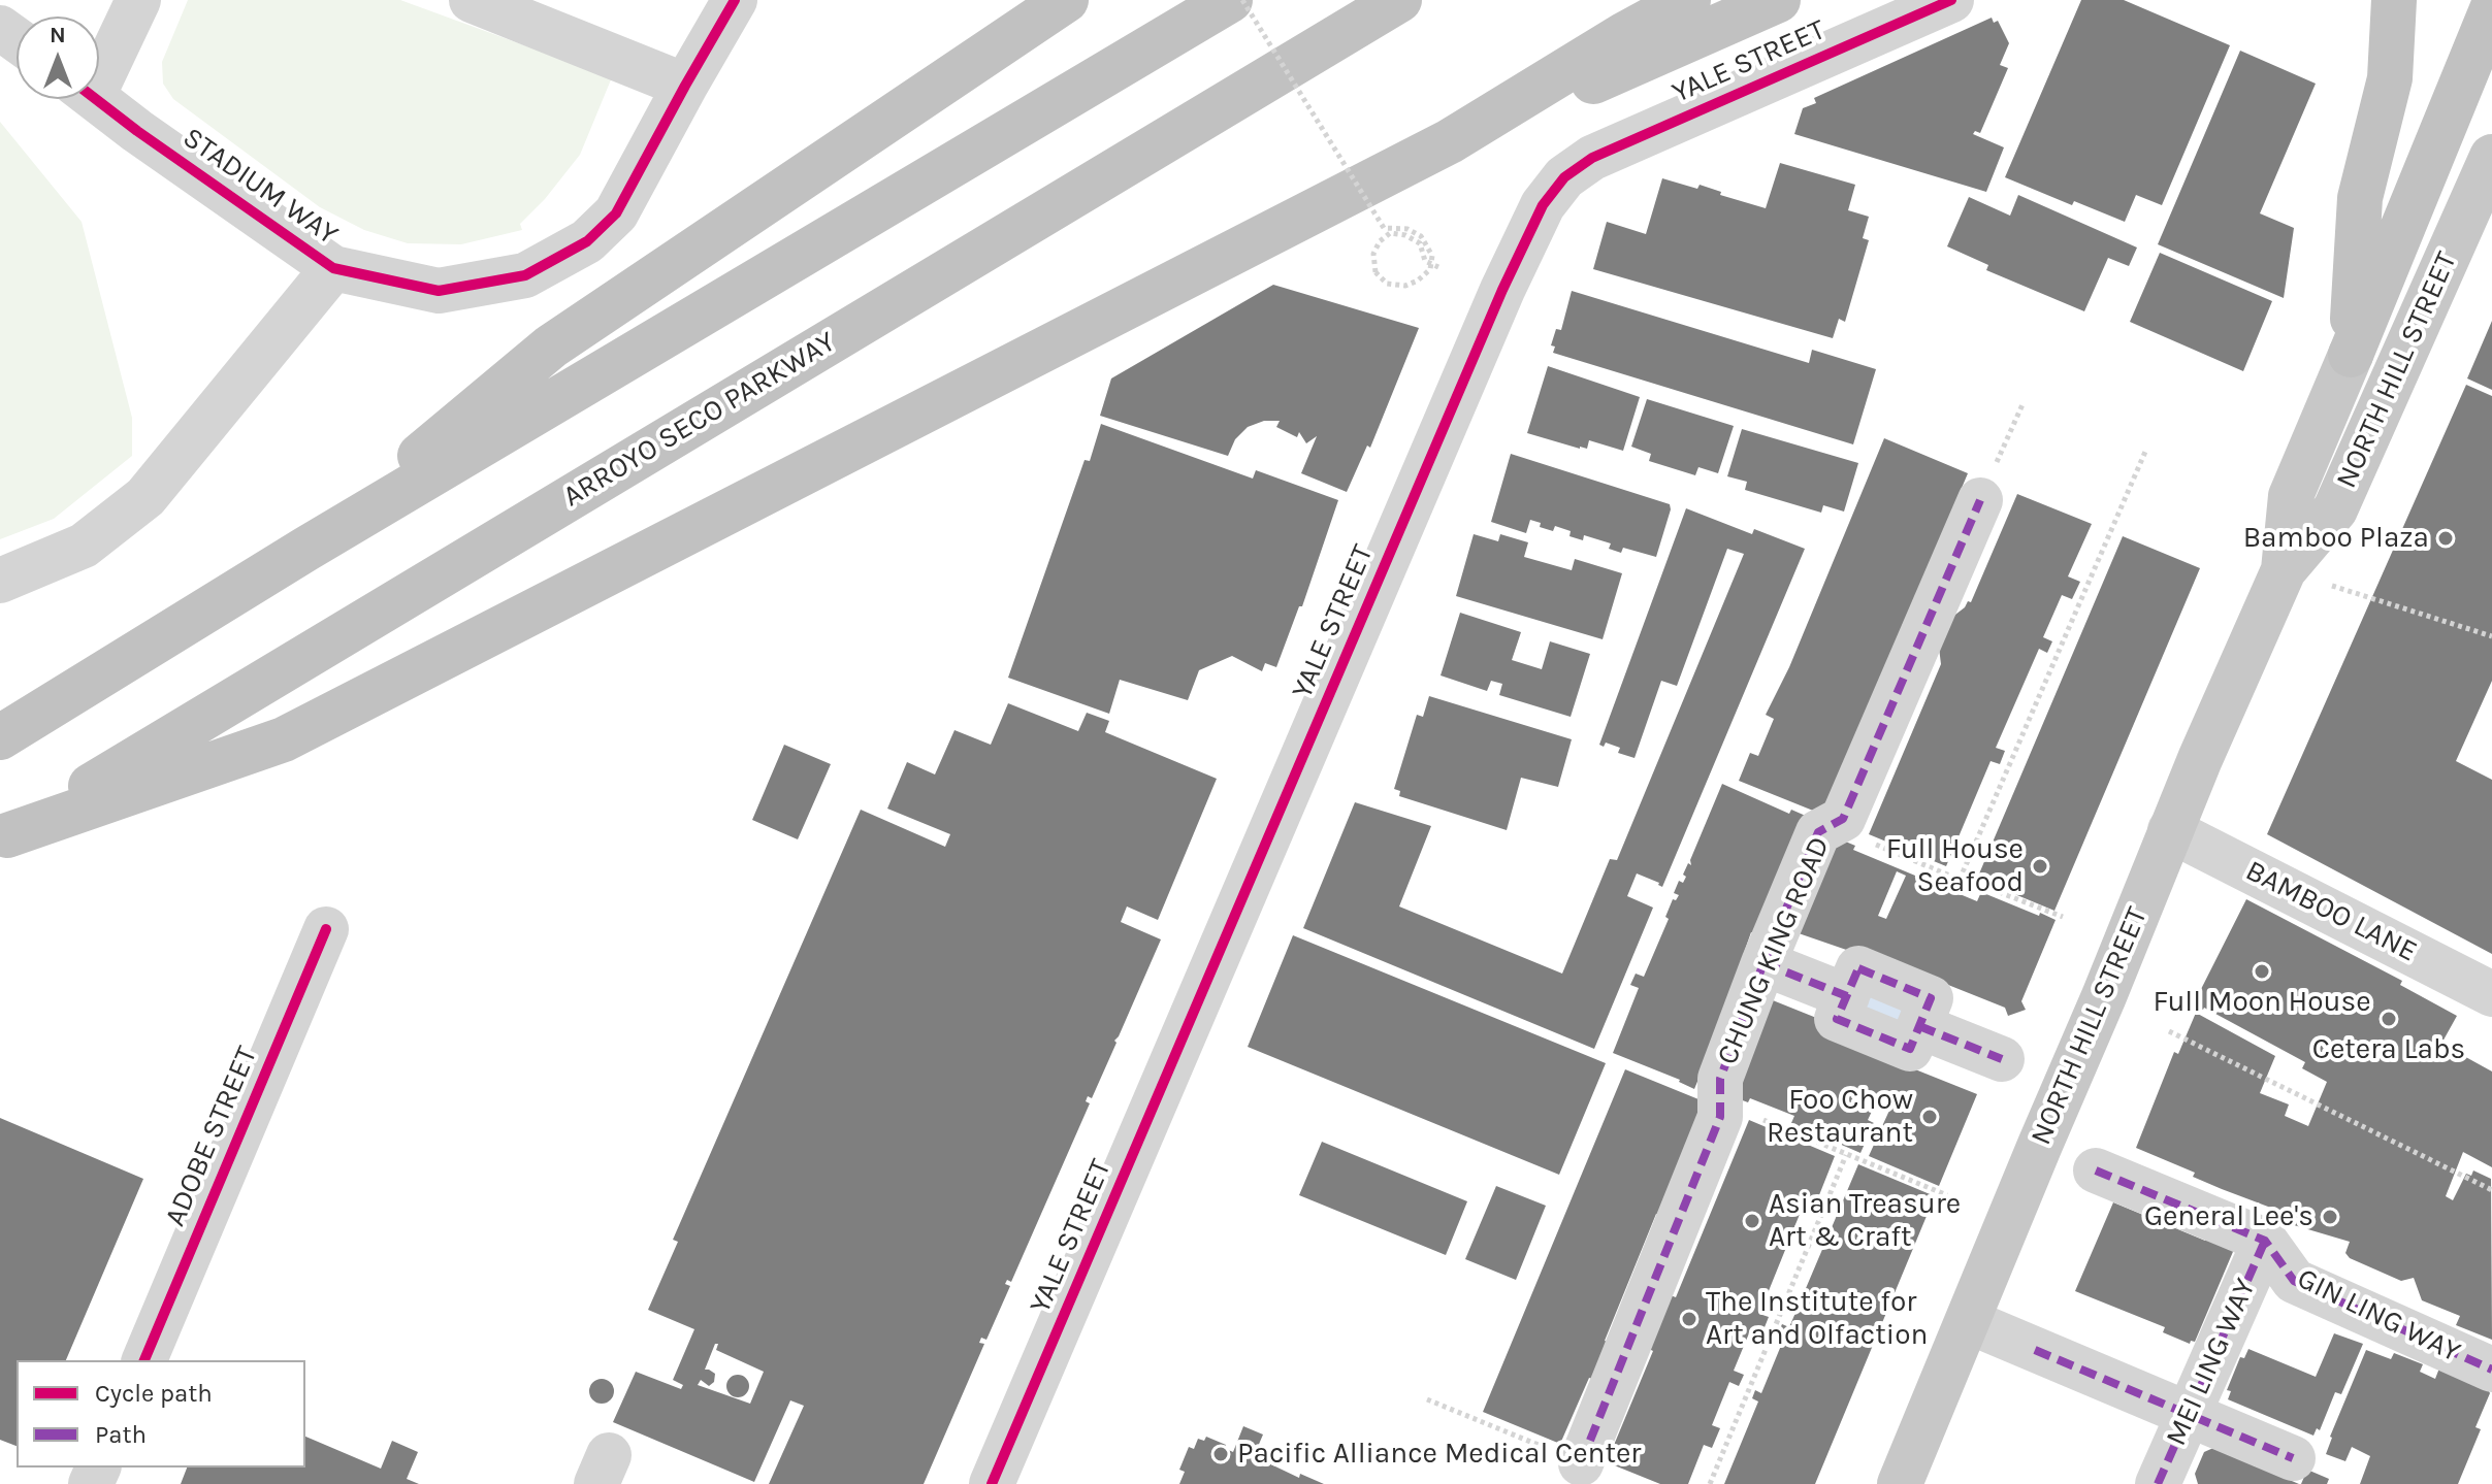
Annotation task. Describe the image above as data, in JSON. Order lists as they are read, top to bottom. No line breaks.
{"streets":{"highway":["ARROYO SECO PARKWAY"],"main road":["NORTH HILL STREET"],"street":["YALE STREET","STADIUM WAY","BAMBOO LANE","CHUNG KING ROAD","ADOBE STREET","GIN LING WAY","MEI LING WAY"]},"crossings":[["NORTH HILL STREET","BAMBOO LANE"],["GIN LING WAY","MEI LING WAY"]],"places":["Bamboo Plaza","Full House Seafood","Full Moon House","Cetera Labs","Foo Chow Restaurant","General Lee's","Asian Treasure Art & Craft","The Institute for Art and Olfaction","Pacific Alliance Medical Center"],"legend":["Cycle path","Path"],"north":"top"}
